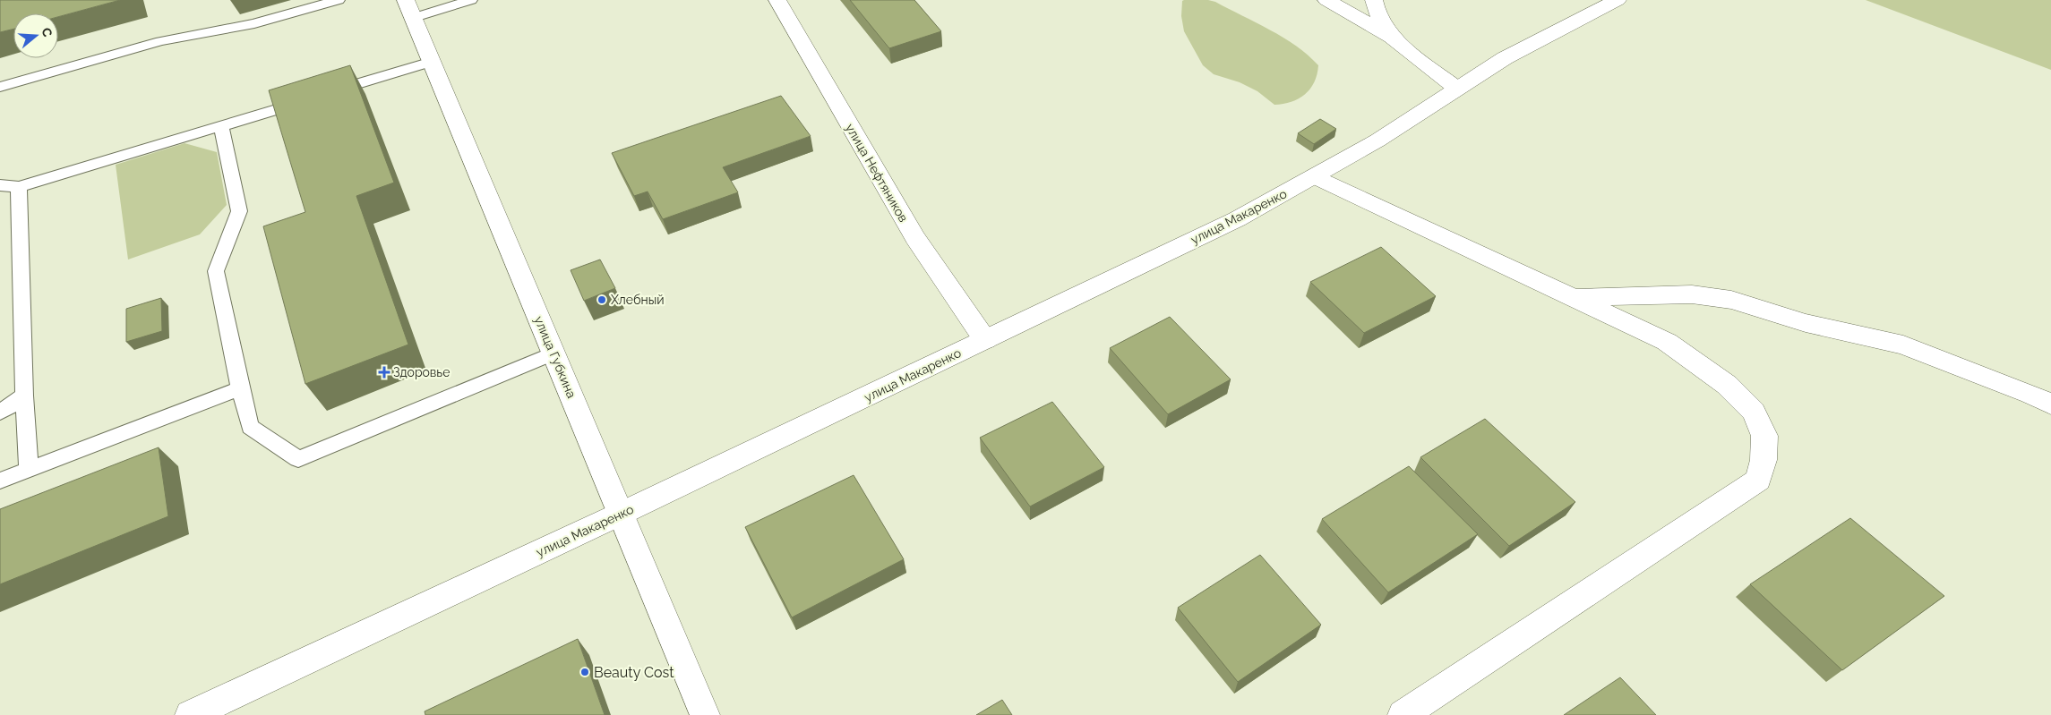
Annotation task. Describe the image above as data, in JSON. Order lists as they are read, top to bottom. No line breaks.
{"streets":{"street":["улица Нефтяников","улица Макаренко","улица Губкина"]},"crossings":[["улица Нефтяников","улица Макаренко"],["улица Макаренко","улица Губкина"]],"places":{"other":["Хлебный","Beauty Cost"],"health":["Здоровье"]},"north":"right"}
